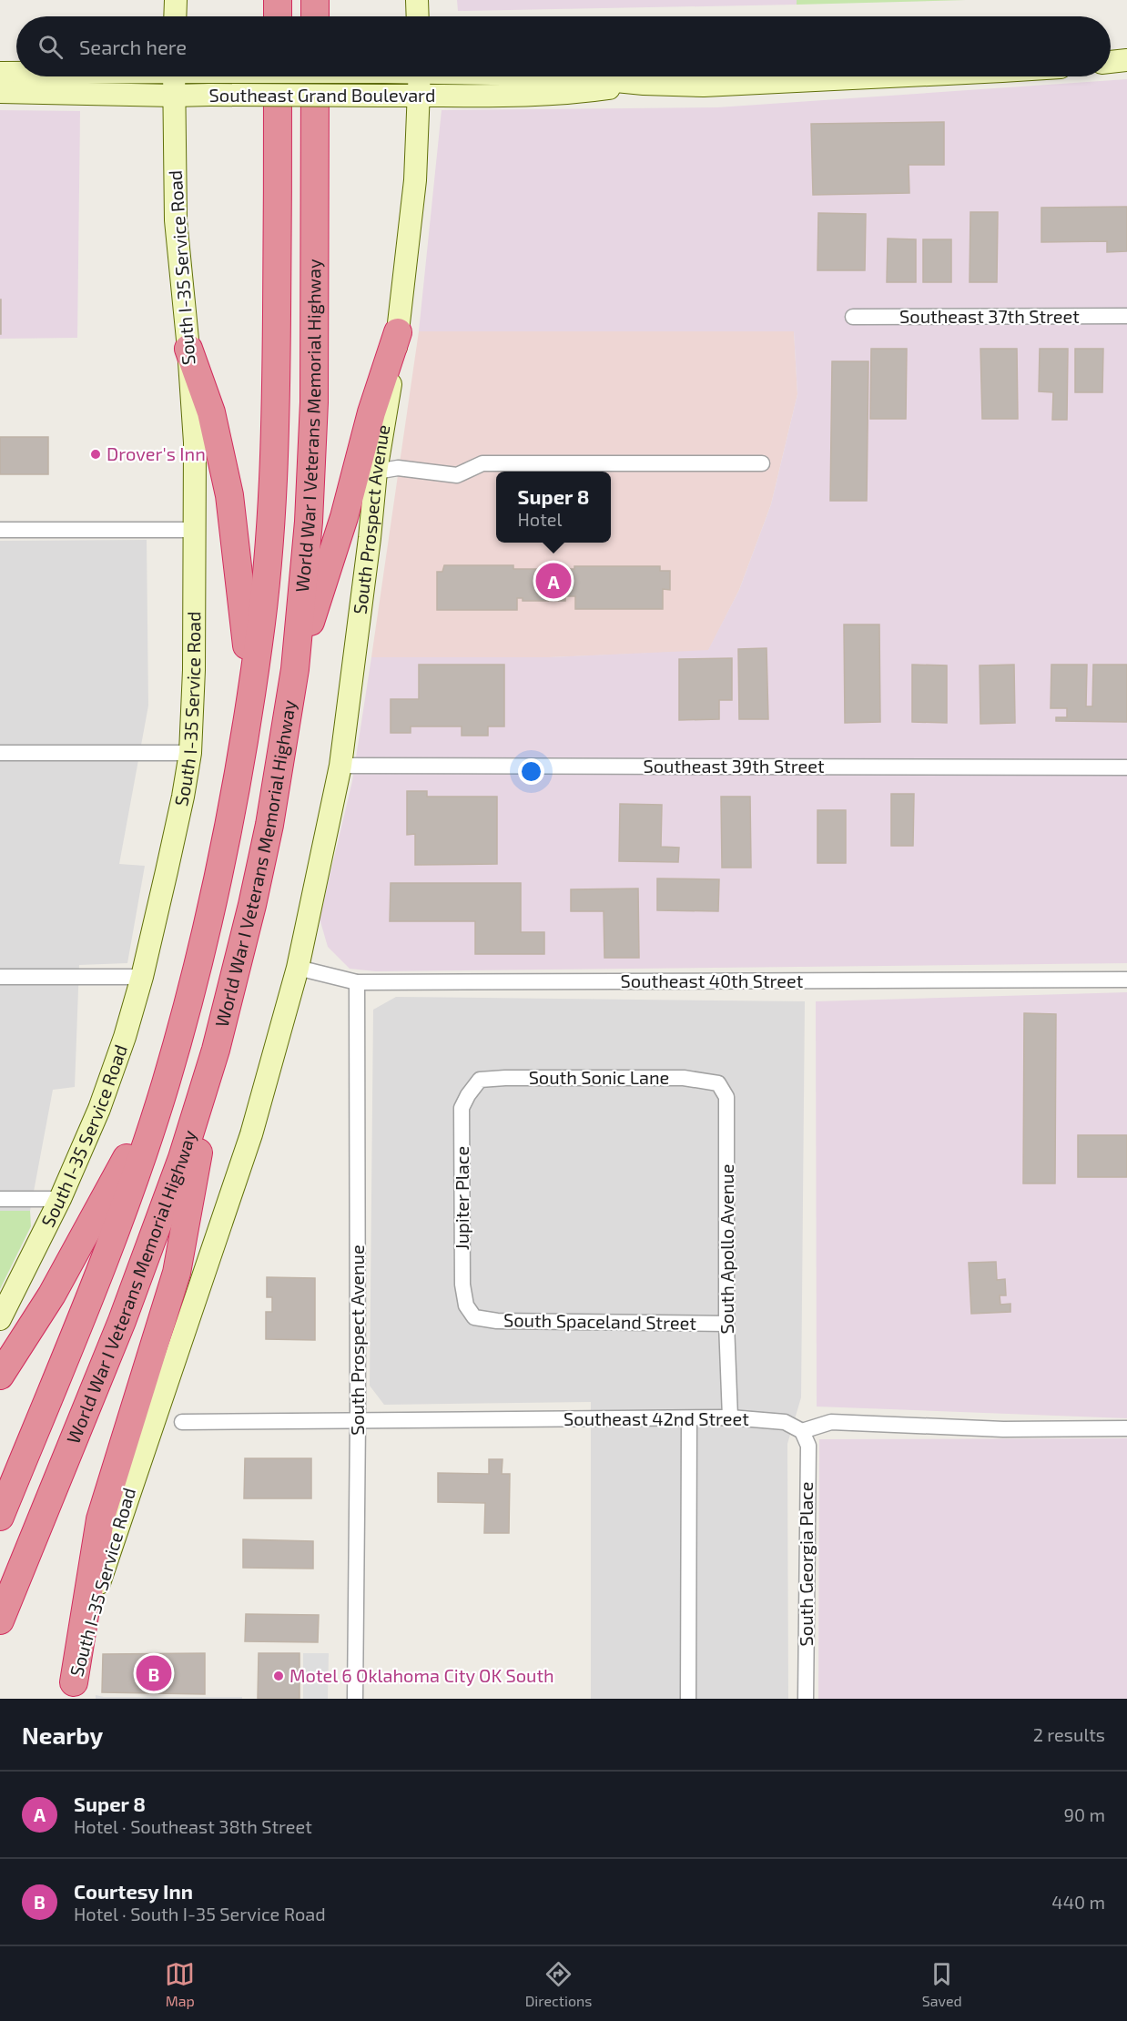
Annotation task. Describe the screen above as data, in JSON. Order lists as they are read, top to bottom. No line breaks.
{"streets":{"highway":["World War I Veterans Memorial Highway"],"main road":["Southeast Grand Boulevard","South I-35 Service Road","South Prospect Avenue"],"street":["Southeast 37th Street","Southeast 39th Street","Southeast 40th Street","South Sonic Lane","Jupiter Place","South Apollo Avenue","South Spaceland Street","Southeast 42nd Street","South Georgia Place"]},"crossings":[["Southeast Grand Boulevard","South I-35 Service Road"],["Southeast Grand Boulevard","South Prospect Avenue"],["South I-35 Service Road","South Prospect Avenue"],["South I-35 Service Road","Southeast 40th Street"],["South Prospect Avenue","Southeast 39th Street"],["South Prospect Avenue","Southeast 40th Street"],["South Prospect Avenue","Southeast 42nd Street"],["South Sonic Lane","Jupiter Place"],["South Sonic Lane","South Apollo Avenue"],["Jupiter Place","South Spaceland Street"],["South Apollo Avenue","South Spaceland Street"],["South Apollo Avenue","Southeast 42nd Street"],["Southeast 42nd Street","South Georgia Place"]],"places":["Drover's Inn","Motel 6 Oklahoma City OK South"],"page":{"search":"Search here","popup":["Super 8","Hotel"],"pins":["A","B"],"heading":["Nearby","2 results"],"list":[{"mark":"A","name":"Super 8","note":"Hotel · Southeast 38th Street","value":"90 m"},{"mark":"B","name":"Courtesy Inn","note":"Hotel · South I-35 Service Road","value":"440 m"}],"nav":["Map","Directions","Saved"]}}
